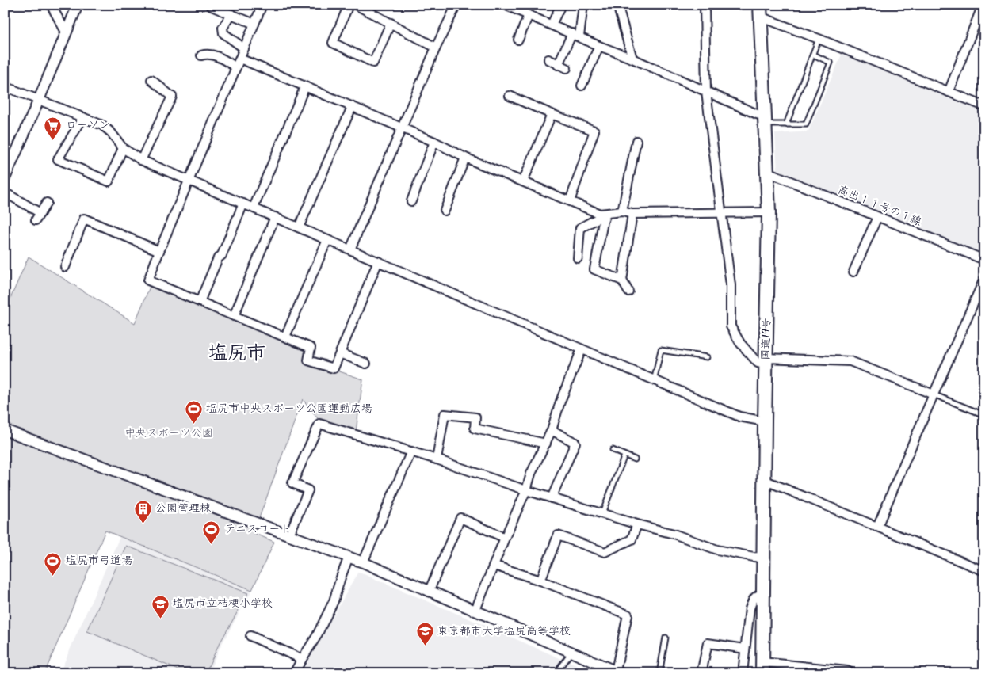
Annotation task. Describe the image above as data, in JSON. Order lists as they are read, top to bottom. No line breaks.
{"streets":{"highway":["国道19号"],"street":["高出１１号の１線"]},"crossings":[["高出１１号の１線","国道19号"]],"districts":["塩尻市"],"parks":["中央スポーツ公園"],"places":{"supermarket":["ローソン"],"sports":["塩尻市中央スポーツ公園運動広場","テニスコート","塩尻市弓道場"],"building":["公園管理棟"],"school or university":["塩尻市立桔梗小学校","東京都市大学塩尻高等学校"]}}
